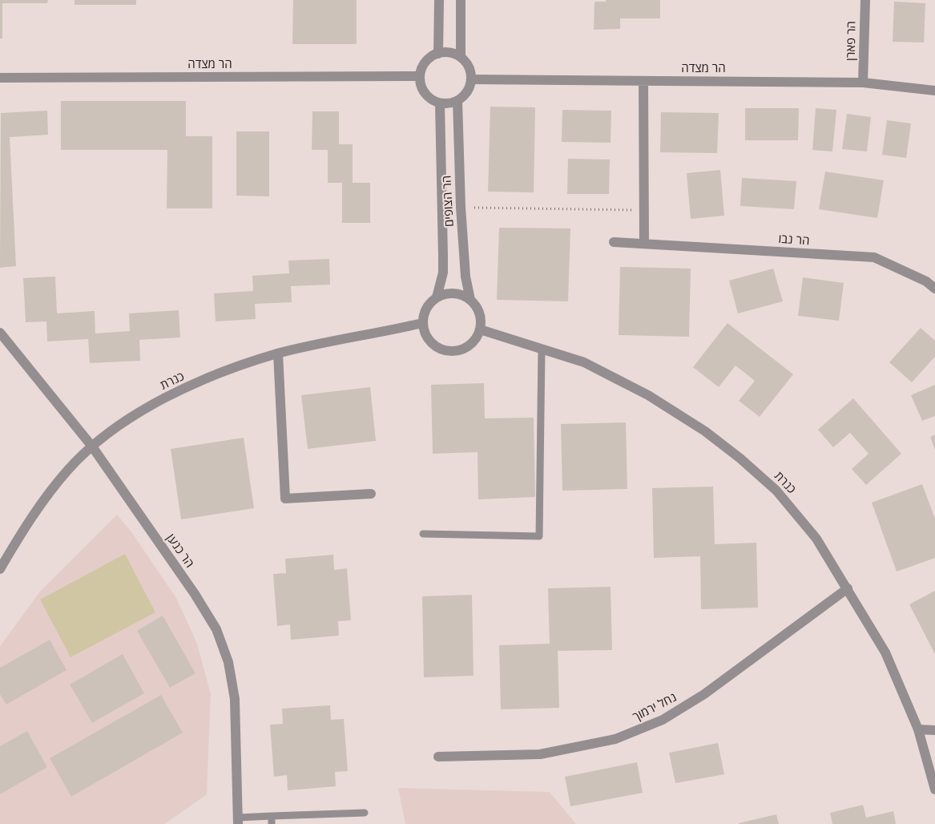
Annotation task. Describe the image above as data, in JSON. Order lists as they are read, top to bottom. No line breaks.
{"streets":{"street":["הר פארן","הר מצדה","הר הצופים","הר נבו","כנרת","הר כנען","נחל ירמוך"]},"crossings":[["הר פארן","הר מצדה"],["הר מצדה","הר הצופים"],["הר הצופים","כנרת"],["כנרת","הר כנען"],["כנרת","נחל ירמוך"]]}
